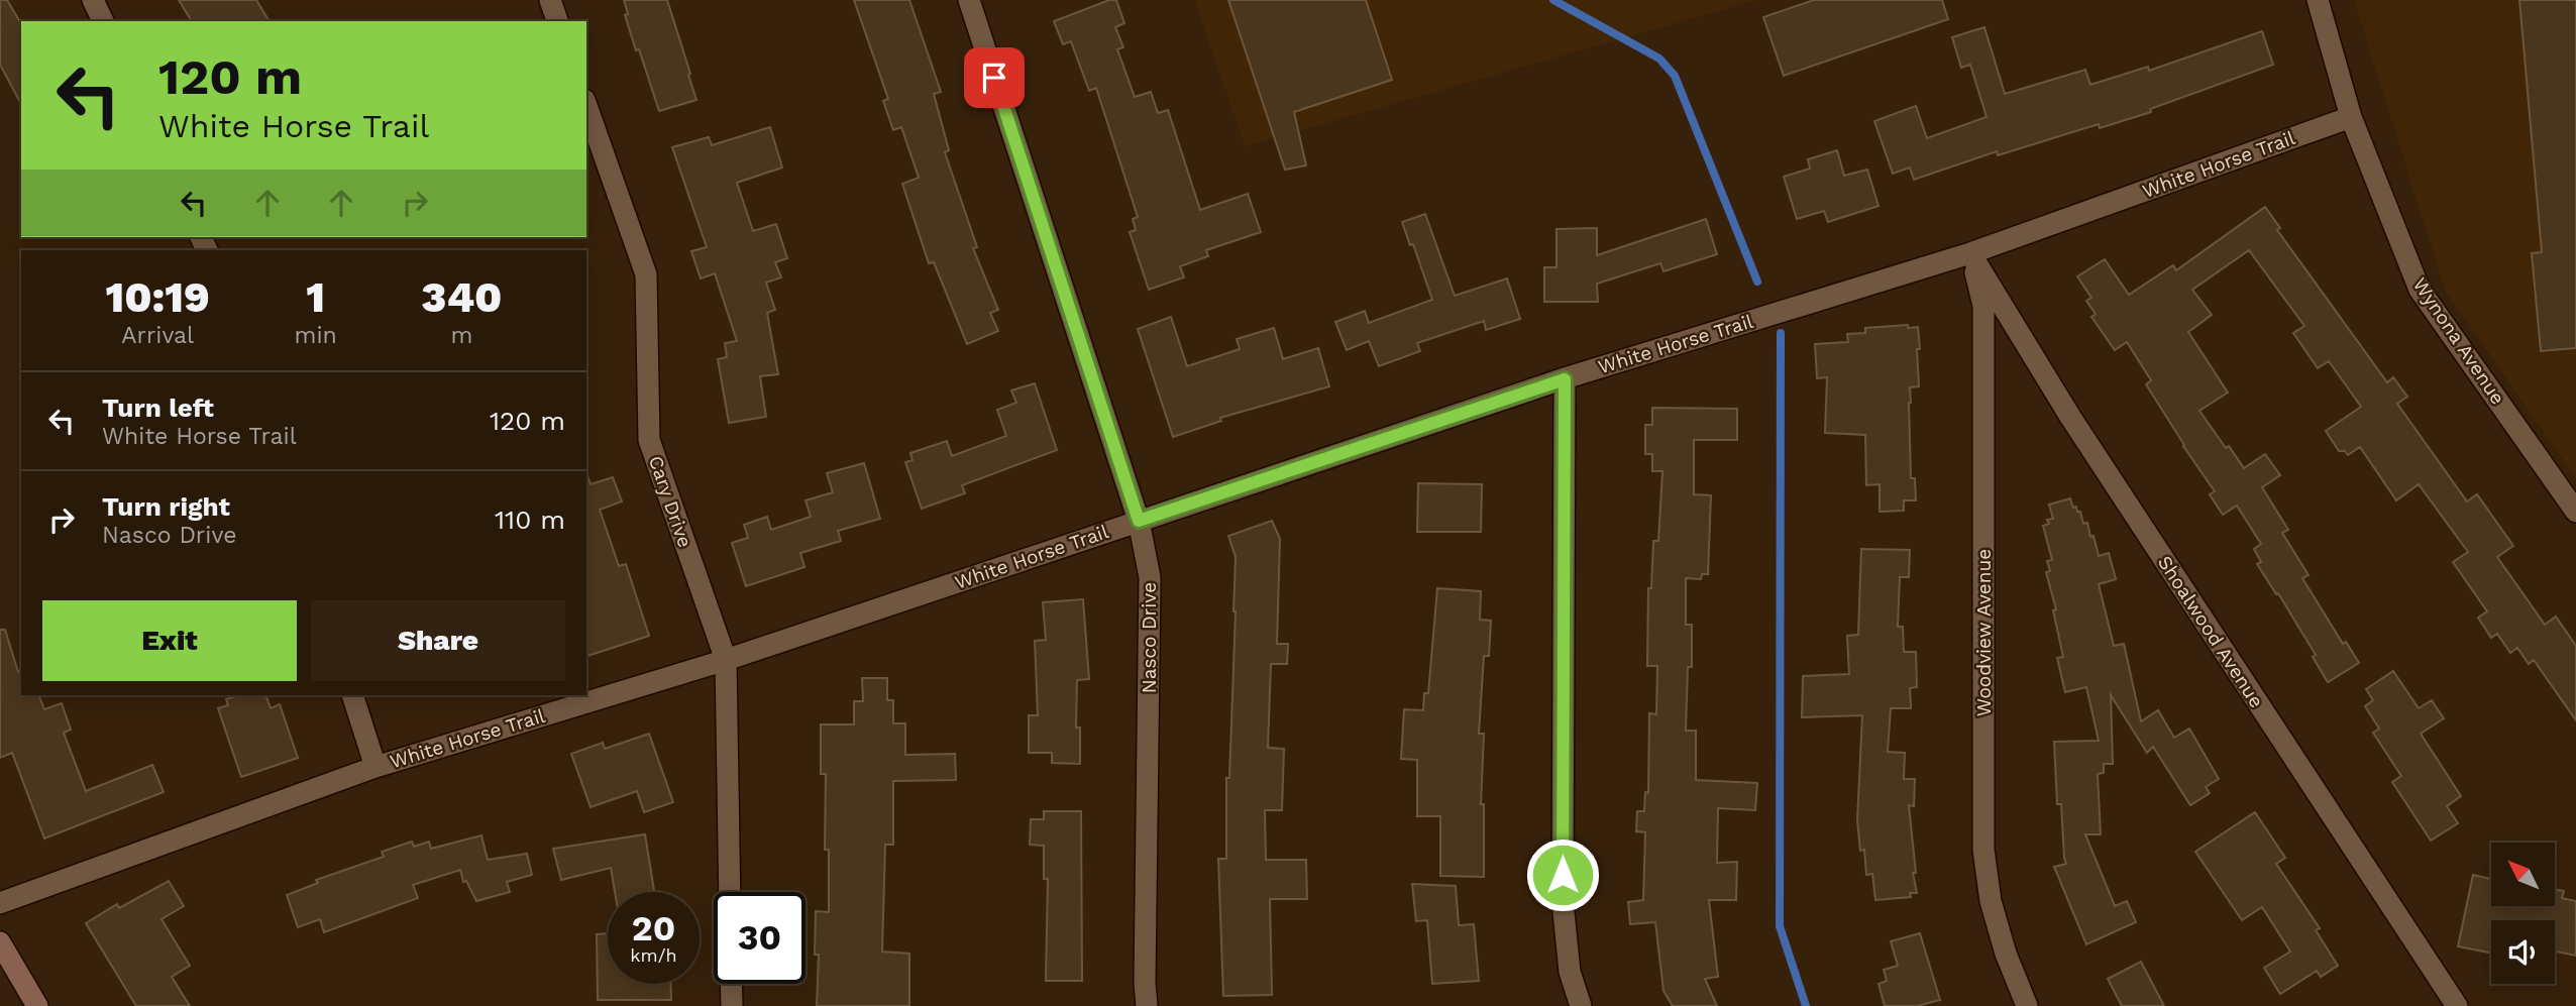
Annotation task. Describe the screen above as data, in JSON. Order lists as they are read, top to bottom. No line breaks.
{"streets":{"street":["White Horse Trail","Wynona Avenue","Cary Drive","Shoalwood Avenue","Woodview Avenue","Nasco Drive"]},"crossings":[["White Horse Trail","Wynona Avenue"],["White Horse Trail","Cary Drive"],["White Horse Trail","Shoalwood Avenue"],["White Horse Trail","Woodview Avenue"],["White Horse Trail","Nasco Drive"],["Shoalwood Avenue","Woodview Avenue"]],"north":"top left","page":{"turn":["120 m","White Horse Trail"],"eta":["10:19","Arrival","1","min","340","m"],"list":[{"name":"Turn left","note":"White Horse Trail","value":"120 m"},{"name":"Turn right","note":"Nasco Drive","value":"110 m"}],"buttons":["Exit","Share"],"speed":"20 km/h","limit":"30"}}
